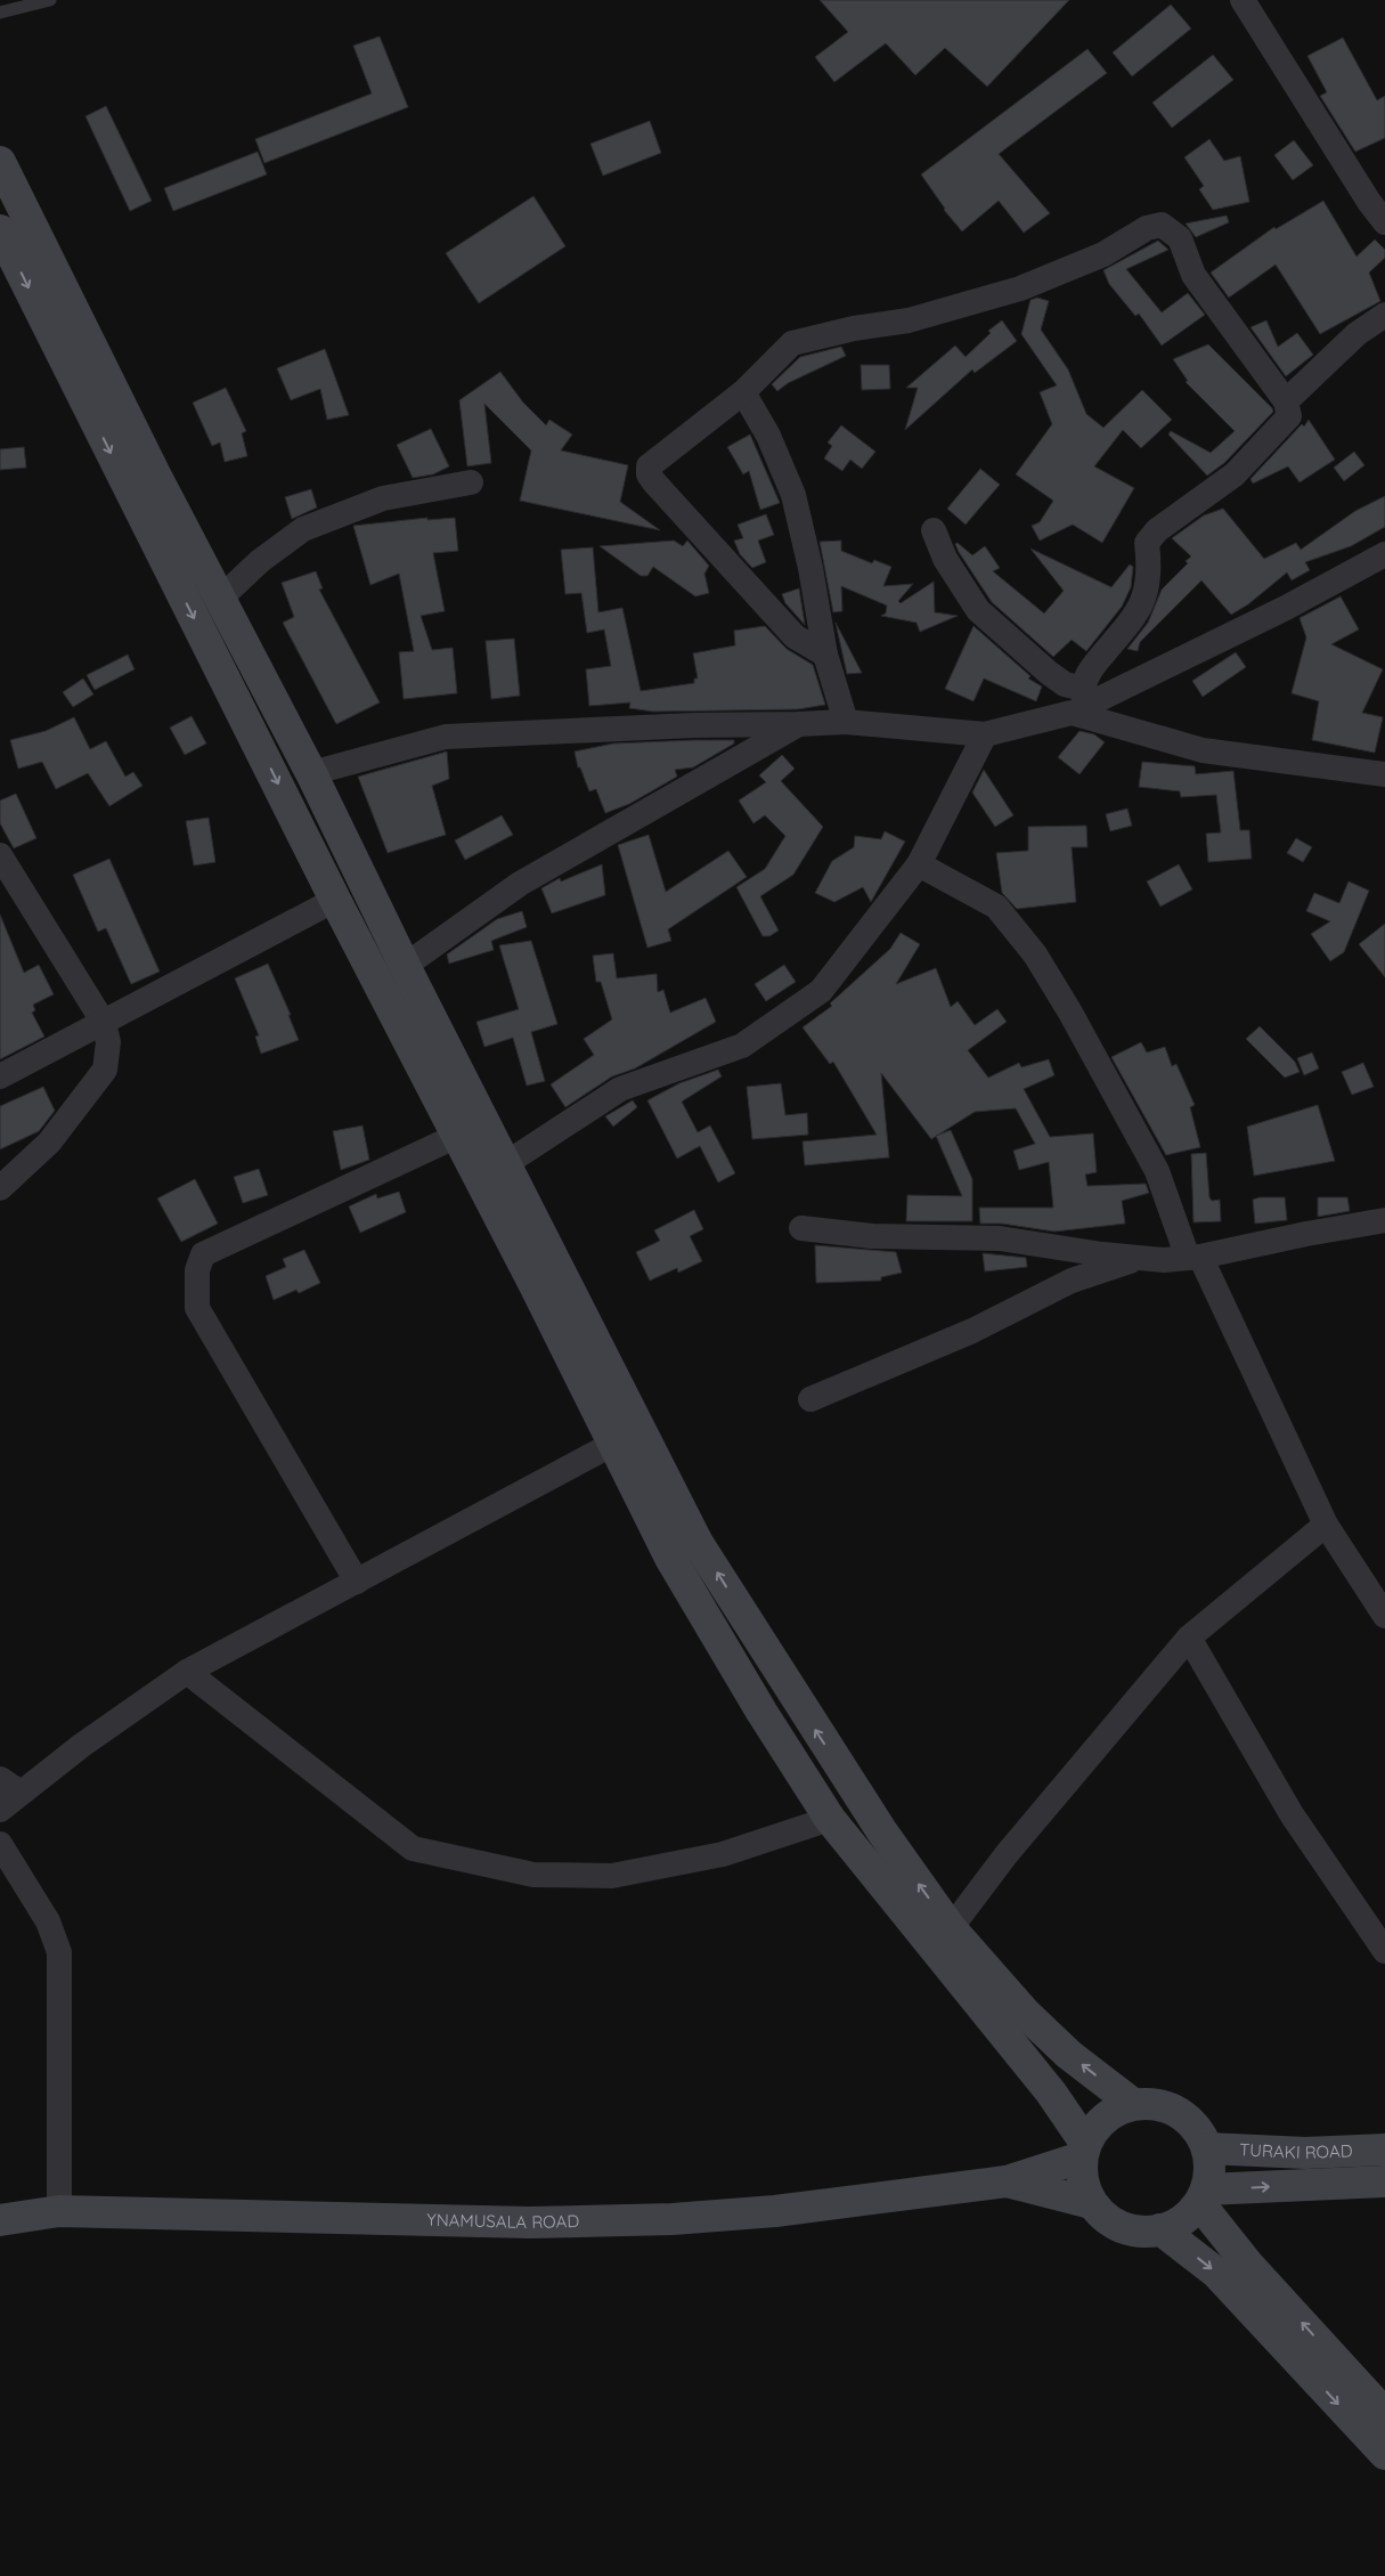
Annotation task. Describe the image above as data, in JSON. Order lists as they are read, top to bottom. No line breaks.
{"streets":{"street":["TURAKI ROAD","YNAMUSALA ROAD"]}}
